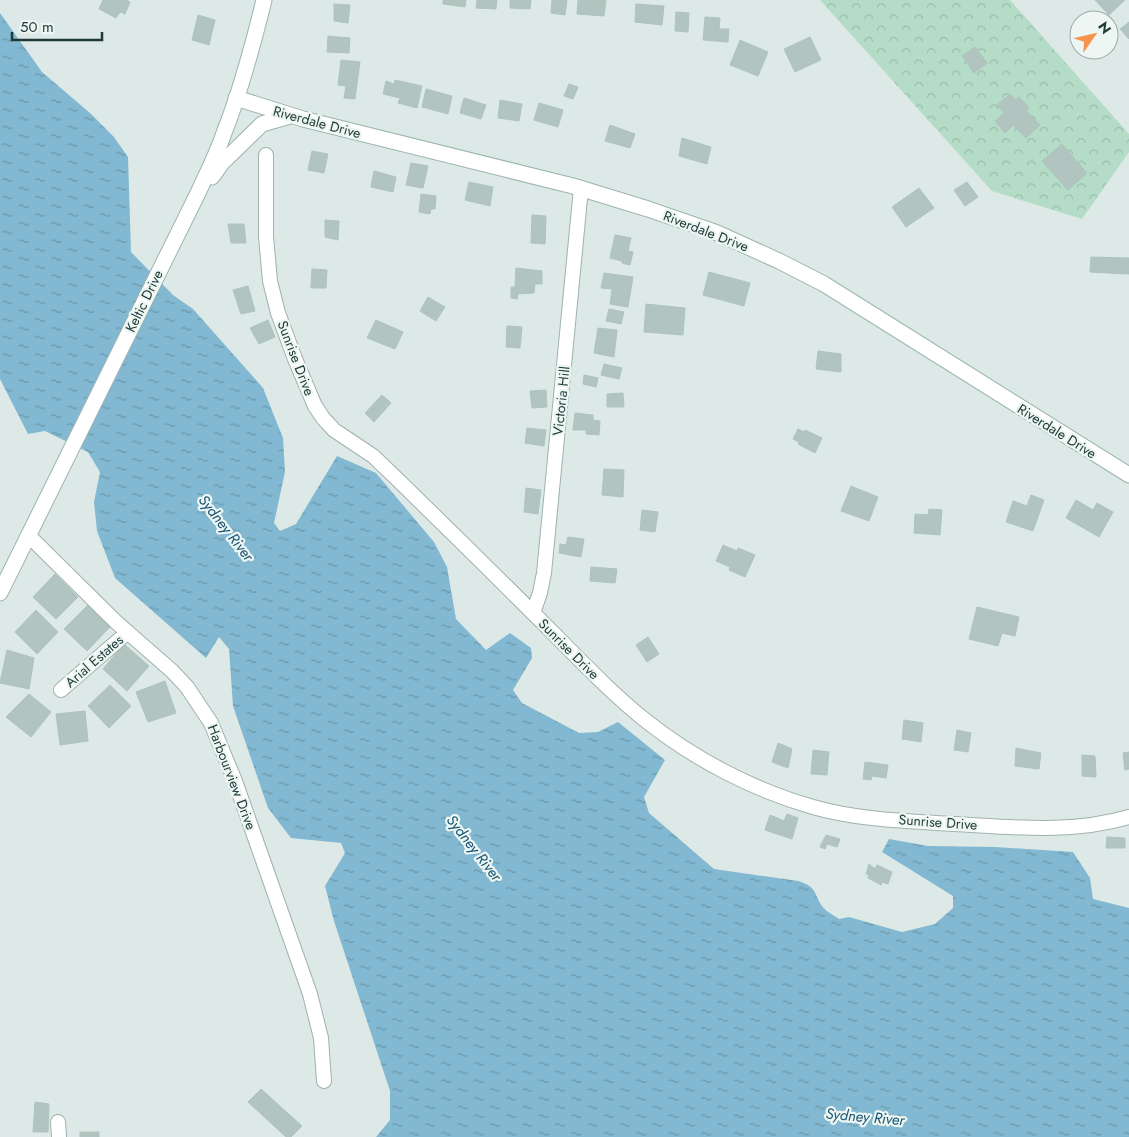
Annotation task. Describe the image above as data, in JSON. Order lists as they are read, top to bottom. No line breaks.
{"streets":{"main road":["Riverdale Drive","Keltic Drive"],"street":["Sunrise Drive","Victoria Hill","Arial Estates","Harbourview Drive"]},"crossings":[["Riverdale Drive","Keltic Drive"],["Riverdale Drive","Victoria Hill"],["Keltic Drive","Harbourview Drive"],["Sunrise Drive","Victoria Hill"],["Arial Estates","Harbourview Drive"]],"water":["Sydney River"],"scale_bar":"50 m","north":"top right"}
